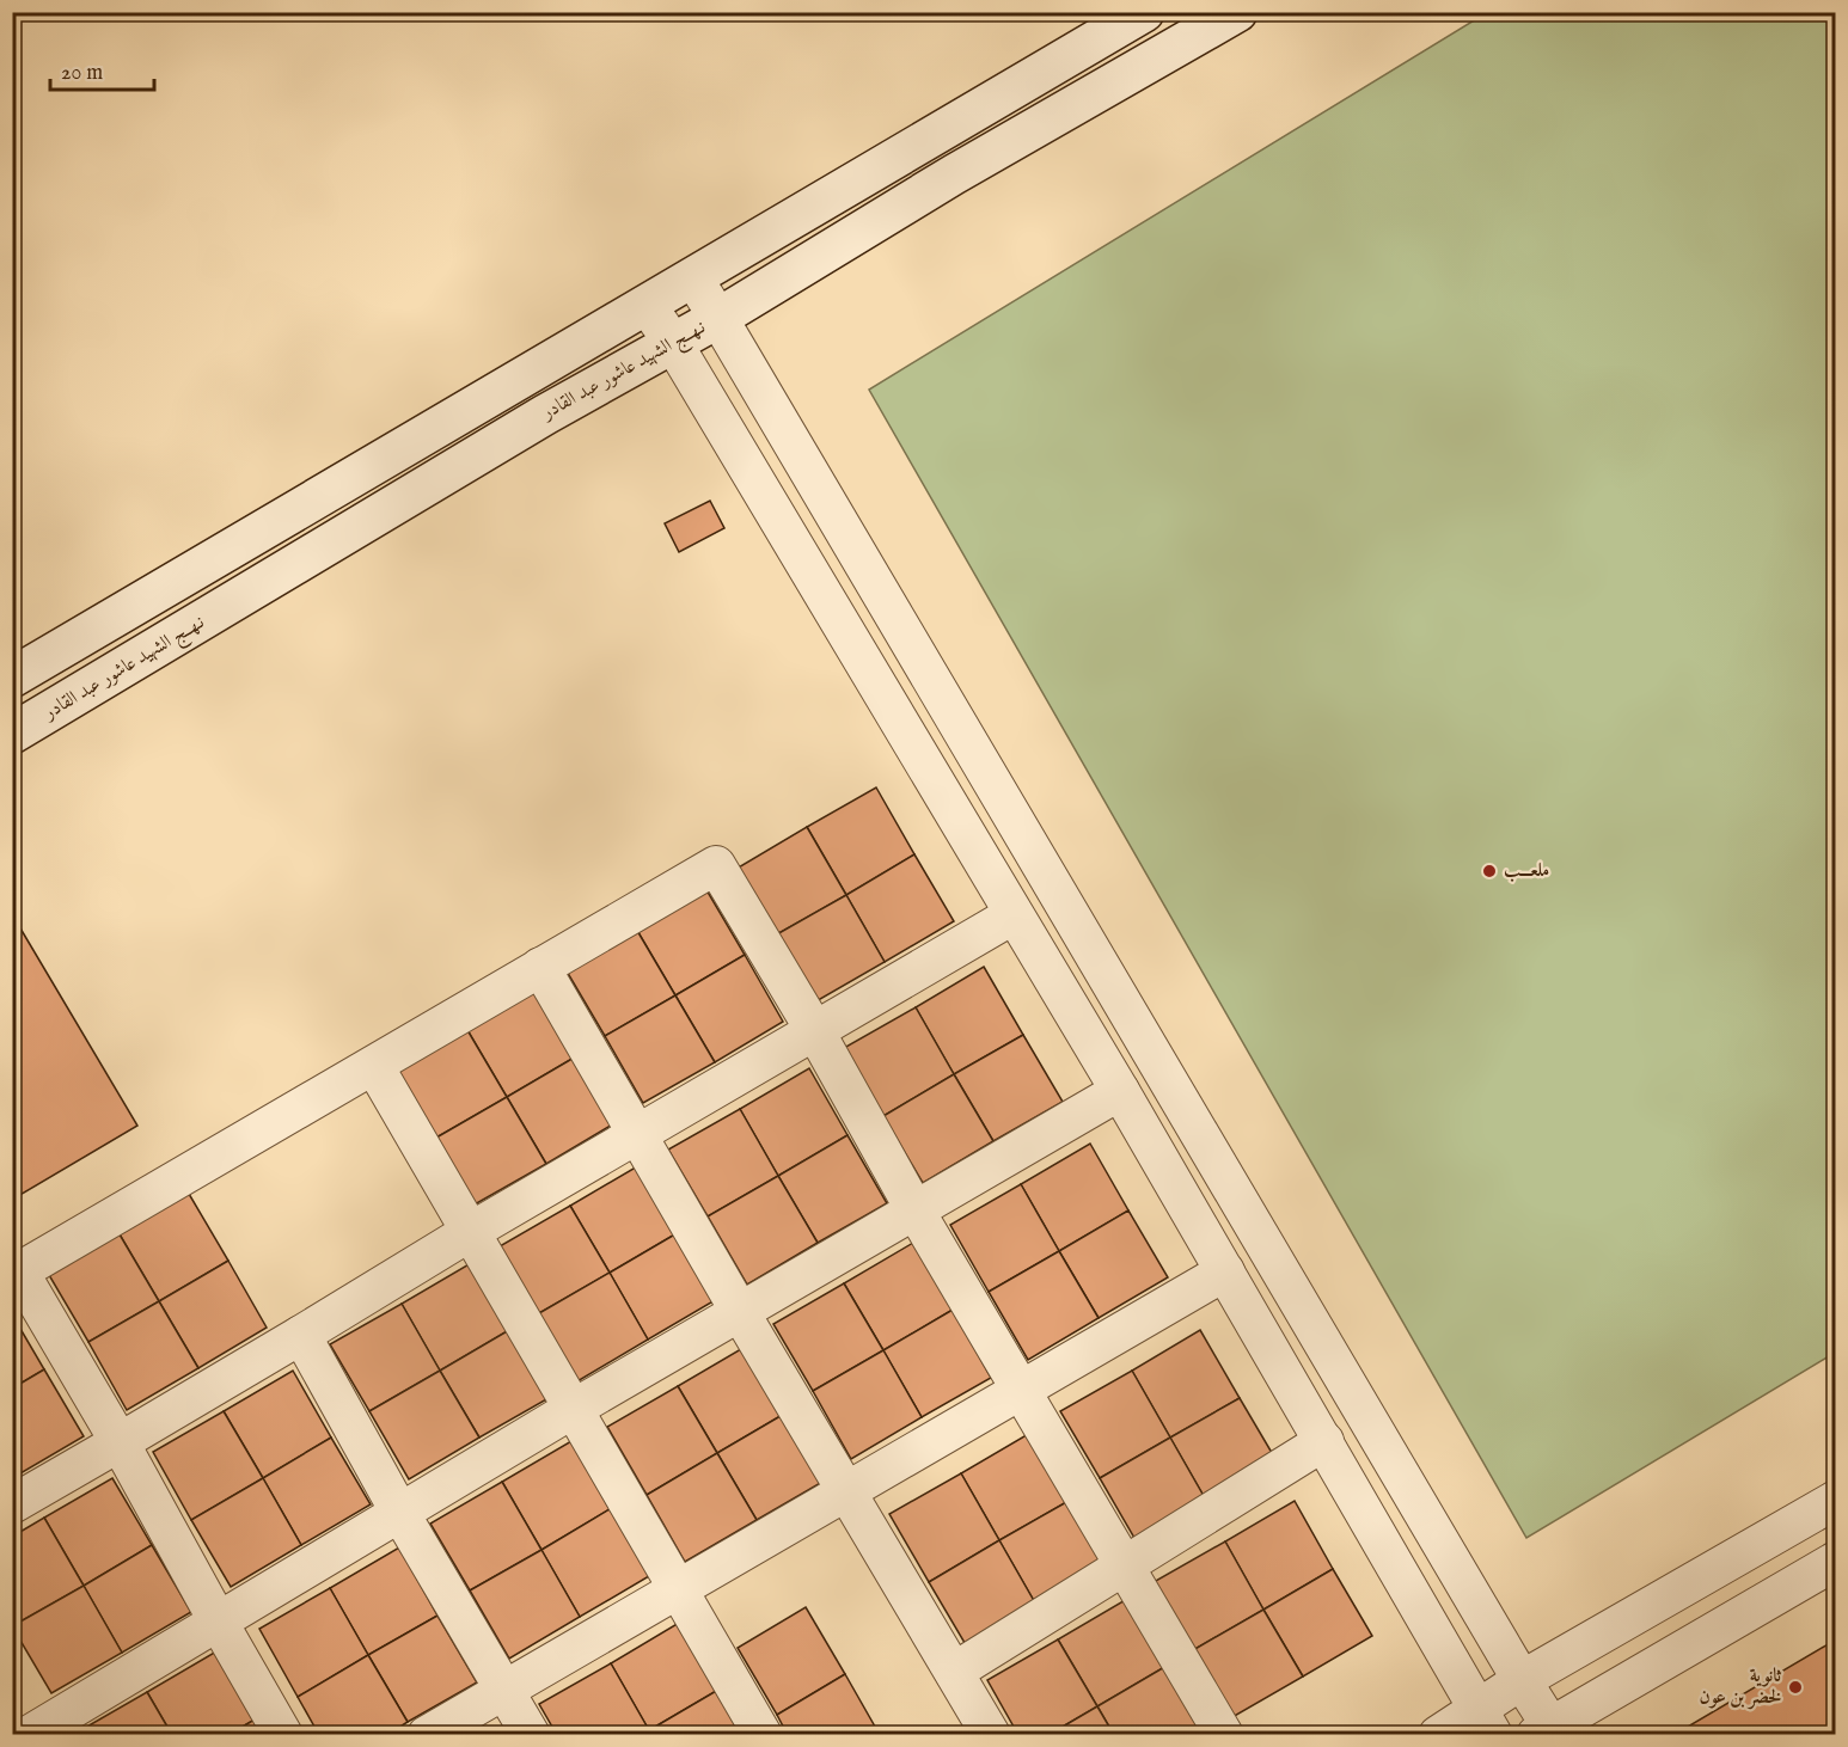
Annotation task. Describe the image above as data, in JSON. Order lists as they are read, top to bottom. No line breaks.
{"streets":{"main road":["نـهــج الشهيد عاشور عبد القادر"]},"places":["ملعـــب","ثانوية لخضر بن عون"],"scale_bar":"20 m"}
